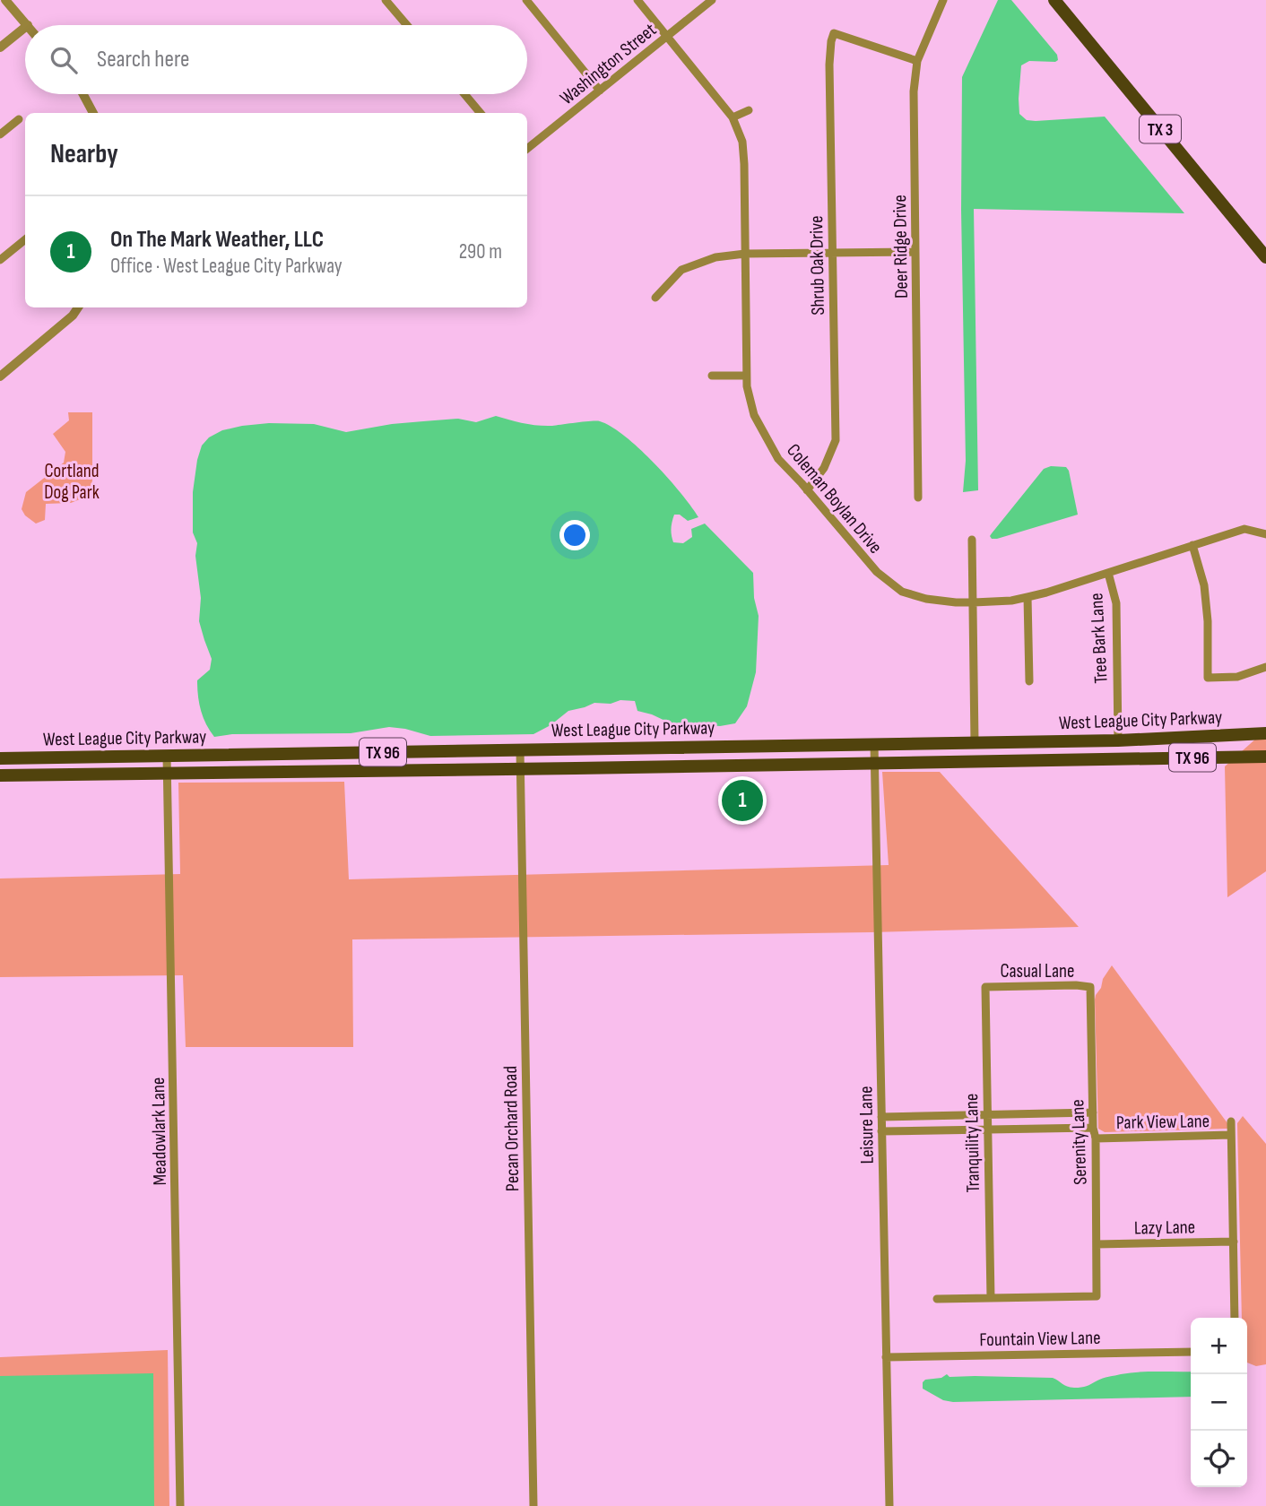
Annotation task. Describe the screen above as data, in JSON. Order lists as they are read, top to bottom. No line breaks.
{"streets":{"main road":["TX 3","West League City Parkway","TX 96"],"street":["Washington Street","Deer Ridge Drive","Shrub Oak Drive","Coleman Boylan Drive","Tree Bark Lane","Casual Lane","Park View Lane","Leisure Lane","Pecan Orchard Road","Meadowlark Lane","Serenity Lane","Tranquility Lane","Lazy Lane","Fountain View Lane"]},"crossings":[["Washington Street","Coleman Boylan Drive"],["Deer Ridge Drive","Shrub Oak Drive"],["Shrub Oak Drive","Coleman Boylan Drive"],["Coleman Boylan Drive","Tree Bark Lane"],["Tree Bark Lane","West League City Parkway"],["West League City Parkway","Leisure Lane"],["West League City Parkway","Pecan Orchard Road"],["West League City Parkway","Meadowlark Lane"],["Casual Lane","Serenity Lane"],["Casual Lane","Tranquility Lane"],["Park View Lane","Serenity Lane"],["Leisure Lane","Fountain View Lane"],["Serenity Lane","Tranquility Lane"],["Serenity Lane","Lazy Lane"]],"parks":["Cortland Dog Park"],"page":{"search":"Search here","heading":"Nearby","list":[{"mark":"1","name":"On The Mark Weather, LLC","note":"Office · West League City Parkway","value":"290 m"}],"pins":"1","map_buttons":["+","−"]}}
